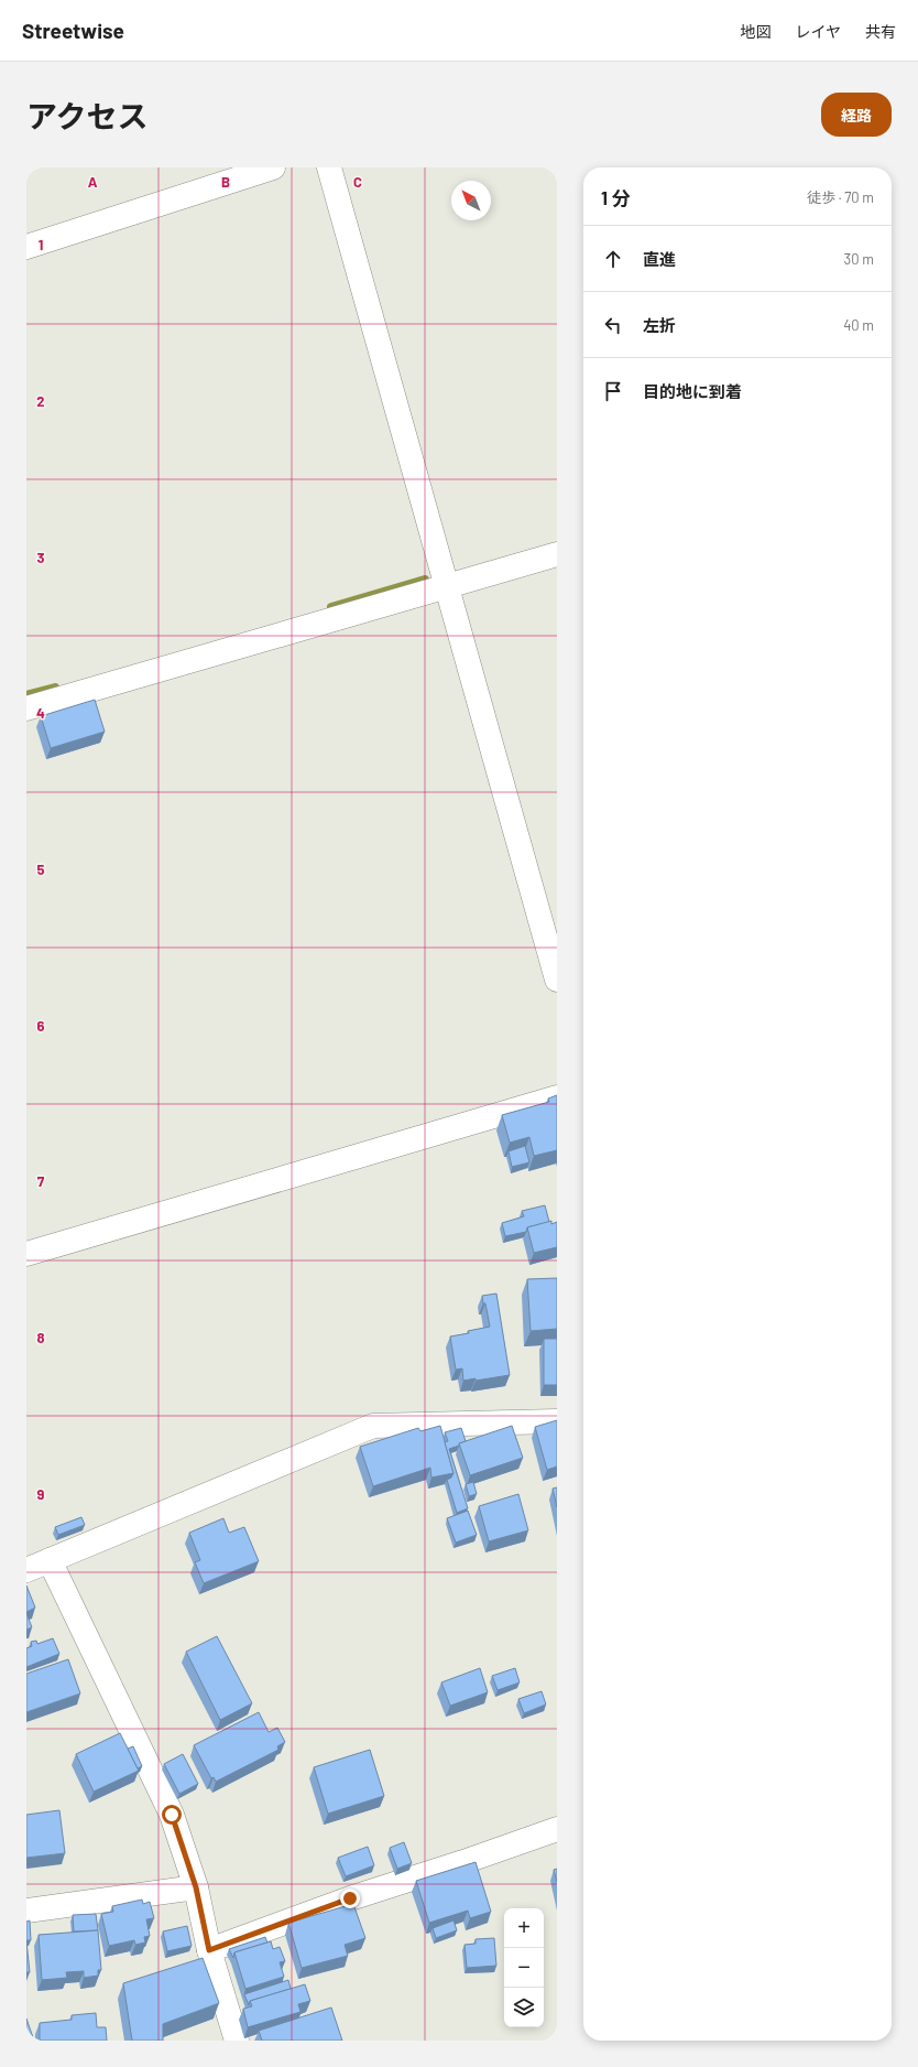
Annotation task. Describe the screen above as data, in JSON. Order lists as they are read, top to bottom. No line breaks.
{"north":"top left","page":{"header":"Streetwise","nav":["地図","レイヤ","共有"],"title":"アクセス","buttons":"経路","heading":["1 分","徒歩 · 70 m"],"list":[["直進","30 m"],["左折","40 m"],"目的地に到着"],"map_buttons":["+","−"]},"grid":{"columns":["A","B","C"],"rows":["1","2","3","4","5","6","7","8","9"]}}
